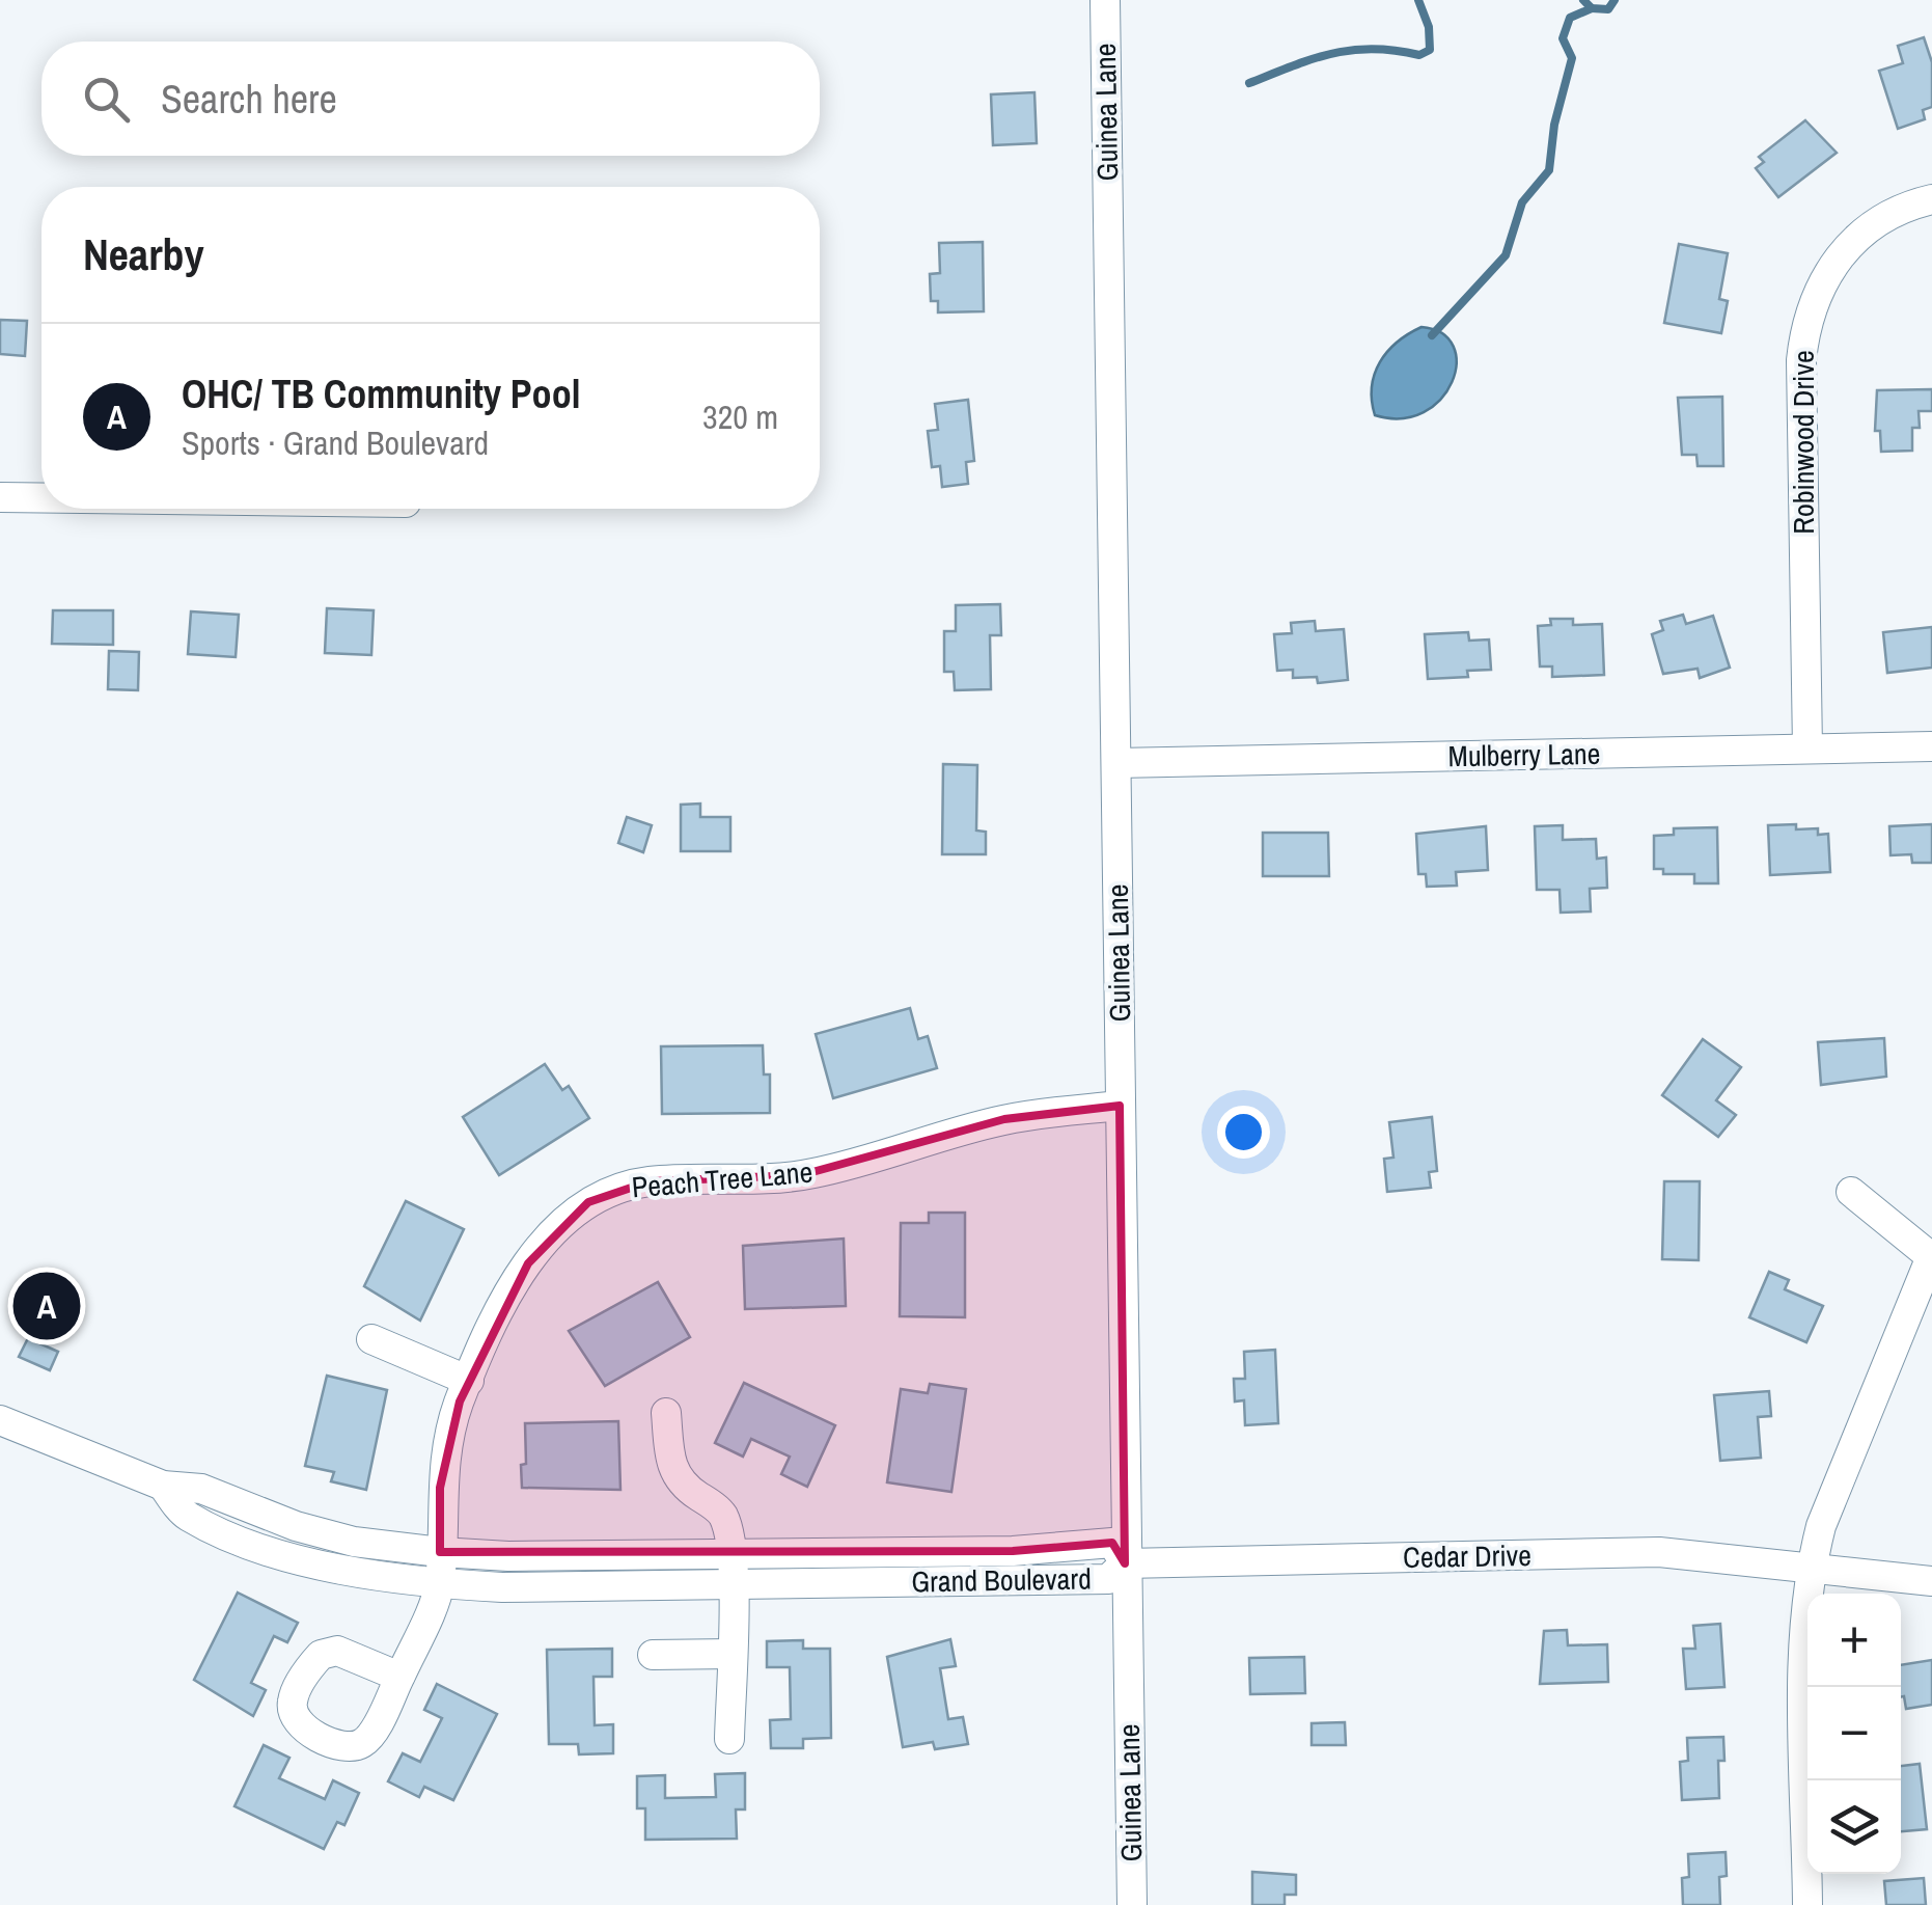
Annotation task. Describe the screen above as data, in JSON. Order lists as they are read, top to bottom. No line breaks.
{"streets":{"street":["Guinea Lane","Robinwood Drive","Mulberry Lane","Peach Tree Lane","Cedar Drive","Grand Boulevard"]},"crossings":[["Guinea Lane","Mulberry Lane"],["Guinea Lane","Peach Tree Lane"],["Guinea Lane","Cedar Drive"],["Guinea Lane","Grand Boulevard"],["Robinwood Drive","Mulberry Lane"],["Peach Tree Lane","Grand Boulevard"],["Cedar Drive","Grand Boulevard"]],"page":{"search":"Search here","heading":"Nearby","list":[{"mark":"A","name":"OHC/ TB Community Pool","note":"Sports · Grand Boulevard","value":"320 m"}],"pins":"A","map_buttons":["+","−"]}}
